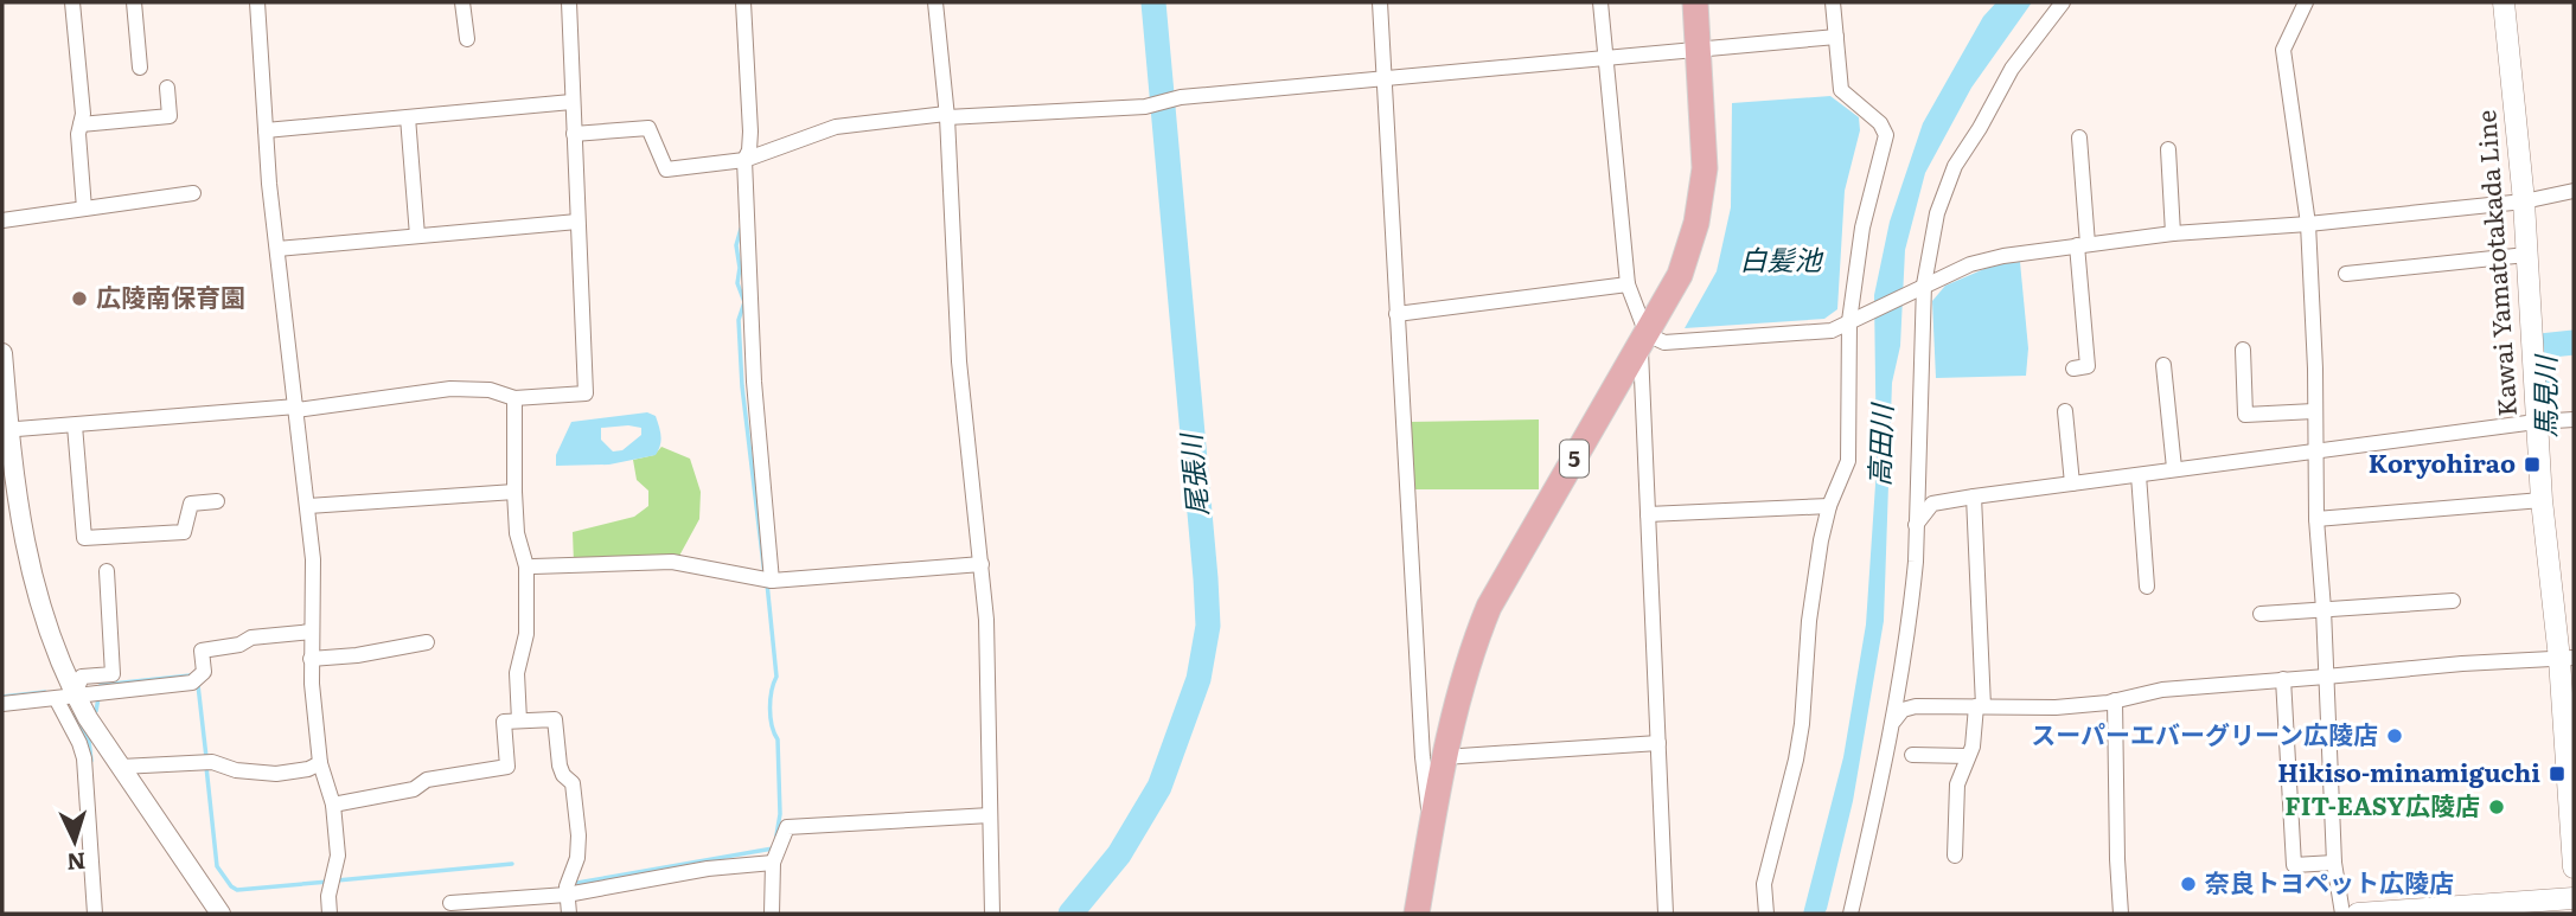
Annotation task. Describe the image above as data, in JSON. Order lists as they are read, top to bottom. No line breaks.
{"streets":{"main road":["Kawai Yamatotakada Line","5"]},"water":["白髪池","馬見川","高田川","尾張川"],"places":{"other":["広陵南保育園","スーパーエバーグリーン広陵店","FIT-EASY広陵店","奈良トヨペット広陵店"],"transit":["Koryohirao","Hikiso-minamiguchi"]},"north":"bottom"}
